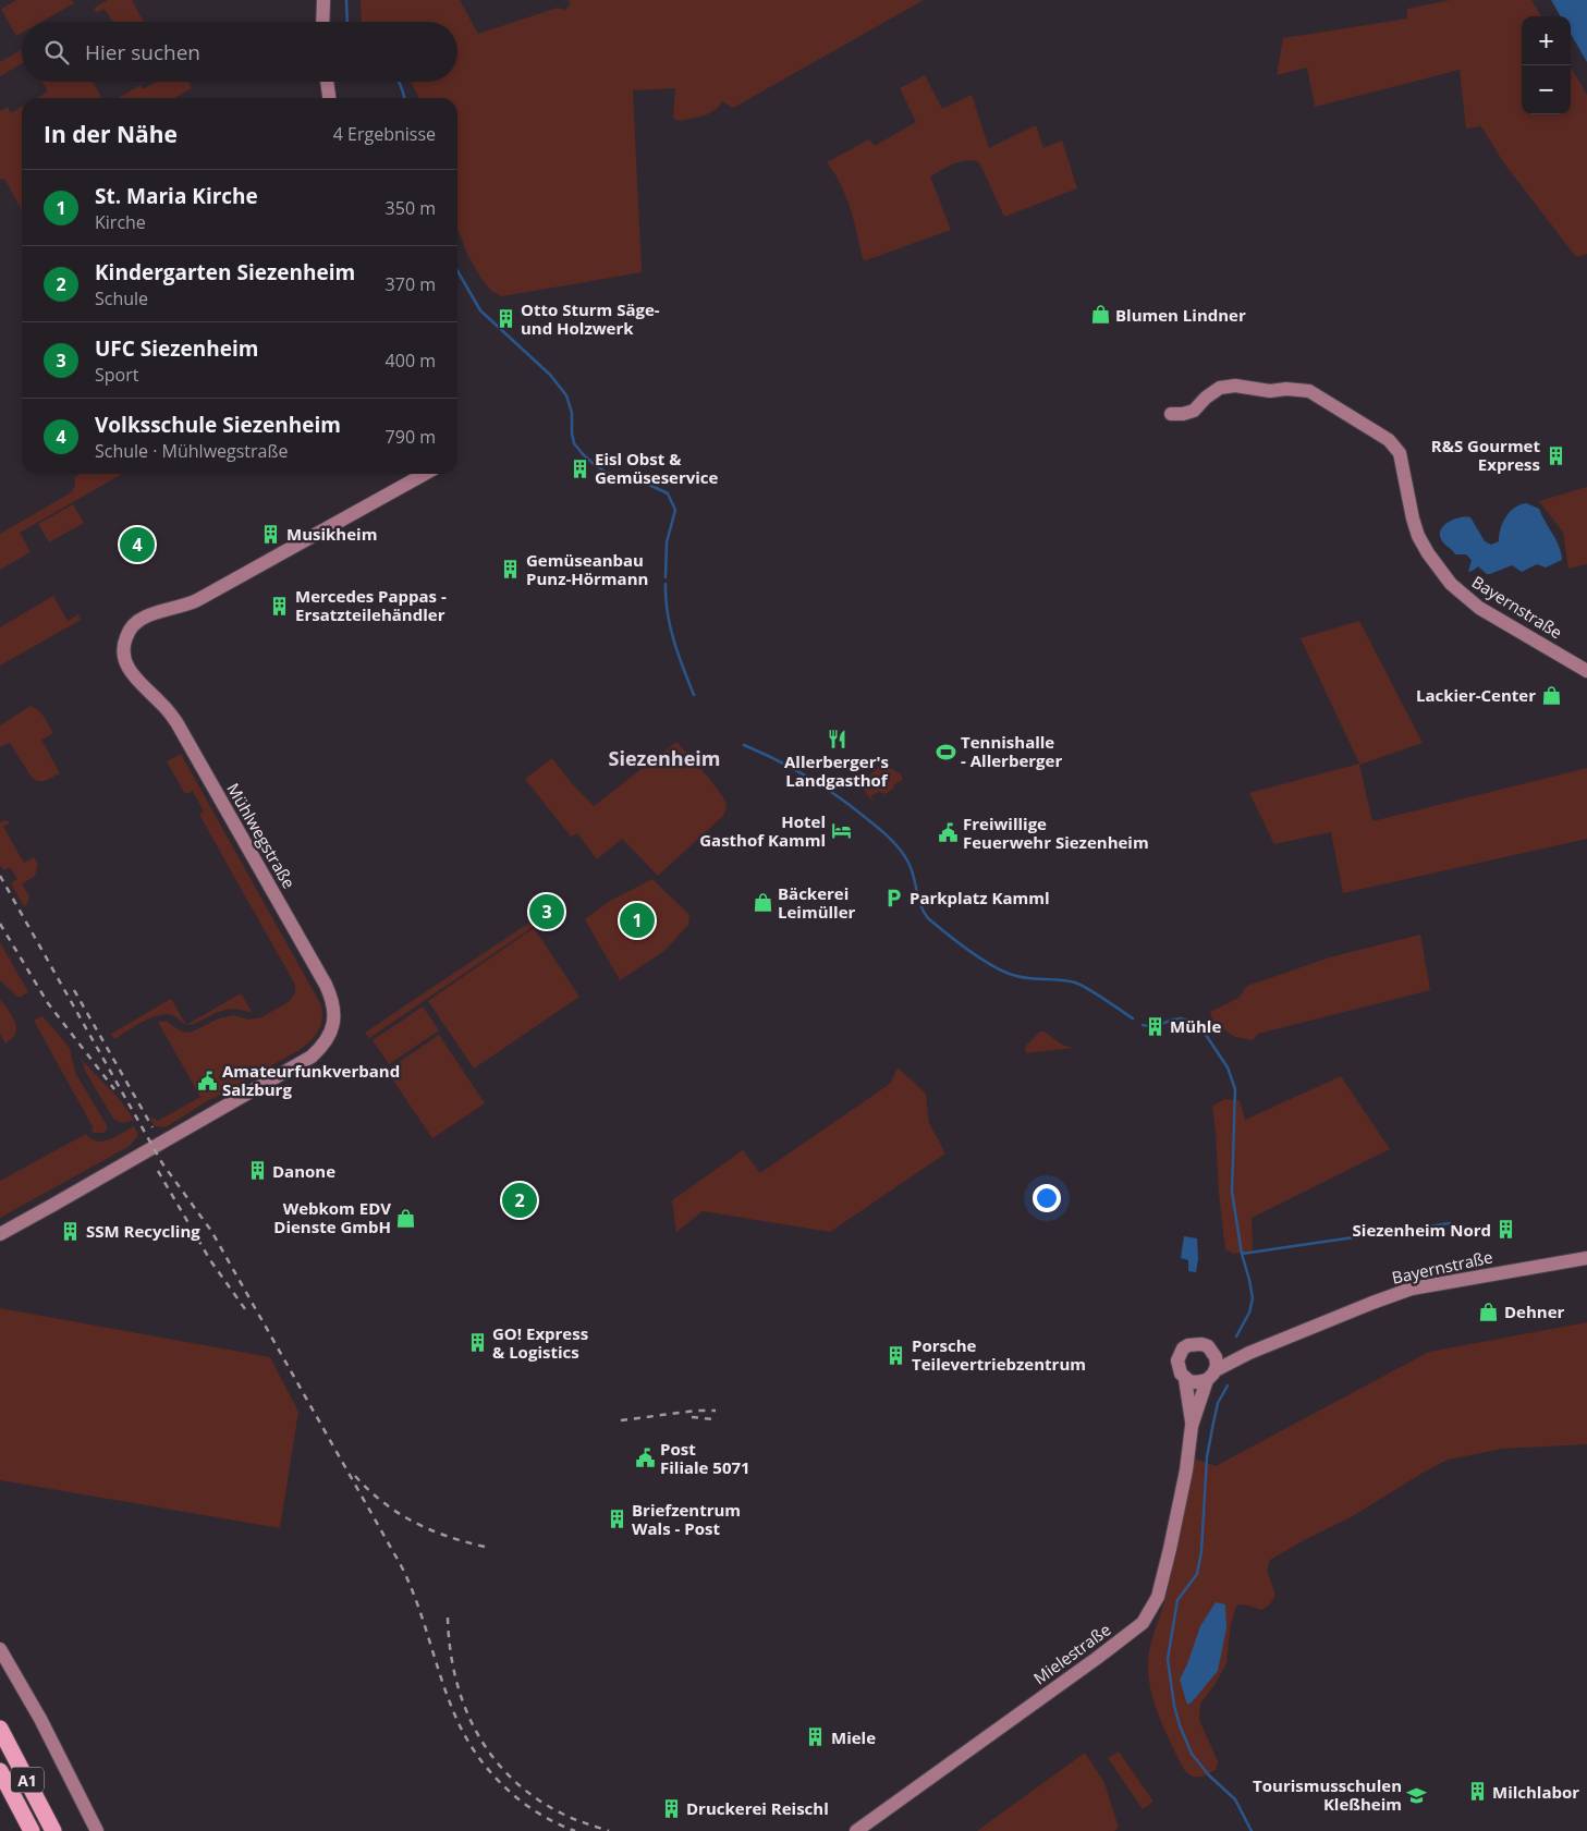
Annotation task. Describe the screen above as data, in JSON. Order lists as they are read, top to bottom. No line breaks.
{"streets":{"highway":["A1"],"street":["Bayernstraße","Mühlwegstraße","Mielestraße"]},"crossings":[["Bayernstraße","Mielestraße"]],"districts":["Siezenheim"],"places":{"shop":["Blumen Lindner","Lackier-Center","Bäckerei Leimüller","Webkom EDV Dienste GmbH","Dehner"],"building":["Otto Sturm Säge- und Holzwerk","R&S Gourmet Express","Eisl Obst & Gemüseservice","Musikheim","Gemüseanbau Punz-Hörmann","Mercedes Pappas - Ersatzteilehändler","Mühle","Danone","Siezenheim Nord","SSM Recycling","GO! Express & Logistics","Porsche Teilevertriebzentrum","Briefzentrum Wals - Post","Miele","Milchlabor","Druckerei Reischl"],"restaurant":["Allerberger's Landgasthof"],"sports":["Tennishalle - Allerberger"],"hotel":["Hotel Gasthof Kamml"],"public building":["Freiwillige Feuerwehr Siezenheim","Amateurfunkverband Salzburg","Post Filiale 5071"],"parking":["Parkplatz Kamml"],"school or university":["Tourismusschulen Kleßheim"]},"page":{"map_buttons":["+","−"],"search":"Hier suchen","heading":["In der Nähe","4 Ergebnisse"],"list":[{"mark":"1","name":"St. Maria Kirche","note":"Kirche","value":"350 m"},{"mark":"2","name":"Kindergarten Siezenheim","note":"Schule","value":"370 m"},{"mark":"3","name":"UFC Siezenheim","note":"Sport","value":"400 m"},{"mark":"4","name":"Volksschule Siezenheim","note":"Schule · Mühlwegstraße","value":"790 m"}],"pins":["4","3","1","2"]}}
